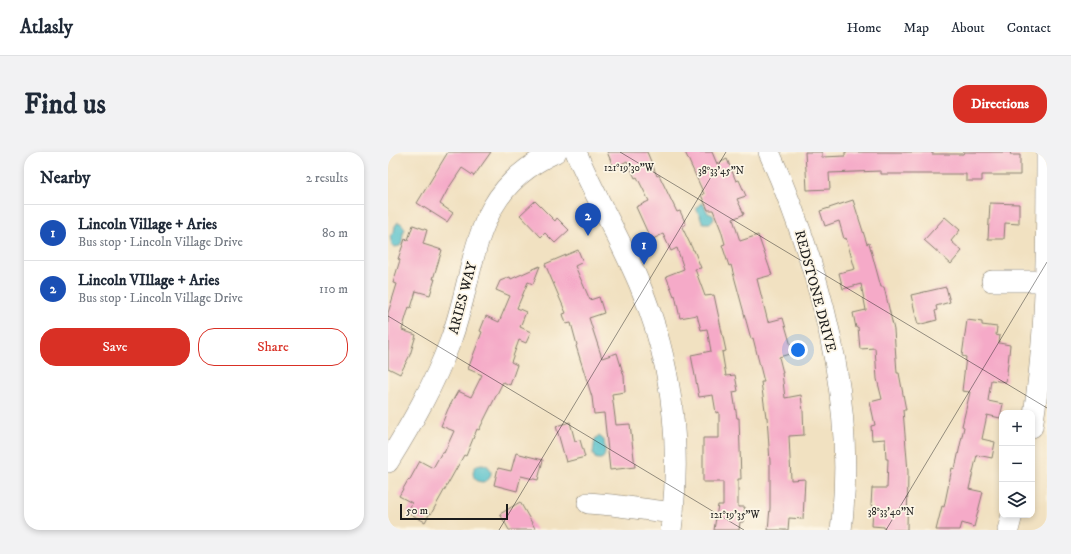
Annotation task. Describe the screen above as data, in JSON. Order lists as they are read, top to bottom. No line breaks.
{"streets":{"street":["REDSTONE DRIVE","ARIES WAY"]},"scale_bar":"50 m","page":{"header":"Atlasly","nav":["Home","Map","About","Contact"],"buttons":["Directions",["Save","Share"]],"title":"Find us","heading":["Nearby","2 results"],"pins":["2","1"],"list":[{"mark":"1","name":"Lincoln Village + Aries","note":"Bus stop · Lincoln Village Drive","value":"80 m"},{"mark":"2","name":"Lincoln VIllage + Aries","note":"Bus stop · Lincoln Village Drive","value":"110 m"}],"map_buttons":["+","−"],"scale":"50 m"},"coordinates":["121°19'30\"W","38°33'45\"N","38°33'40\"N","121°19'35\"W"]}
